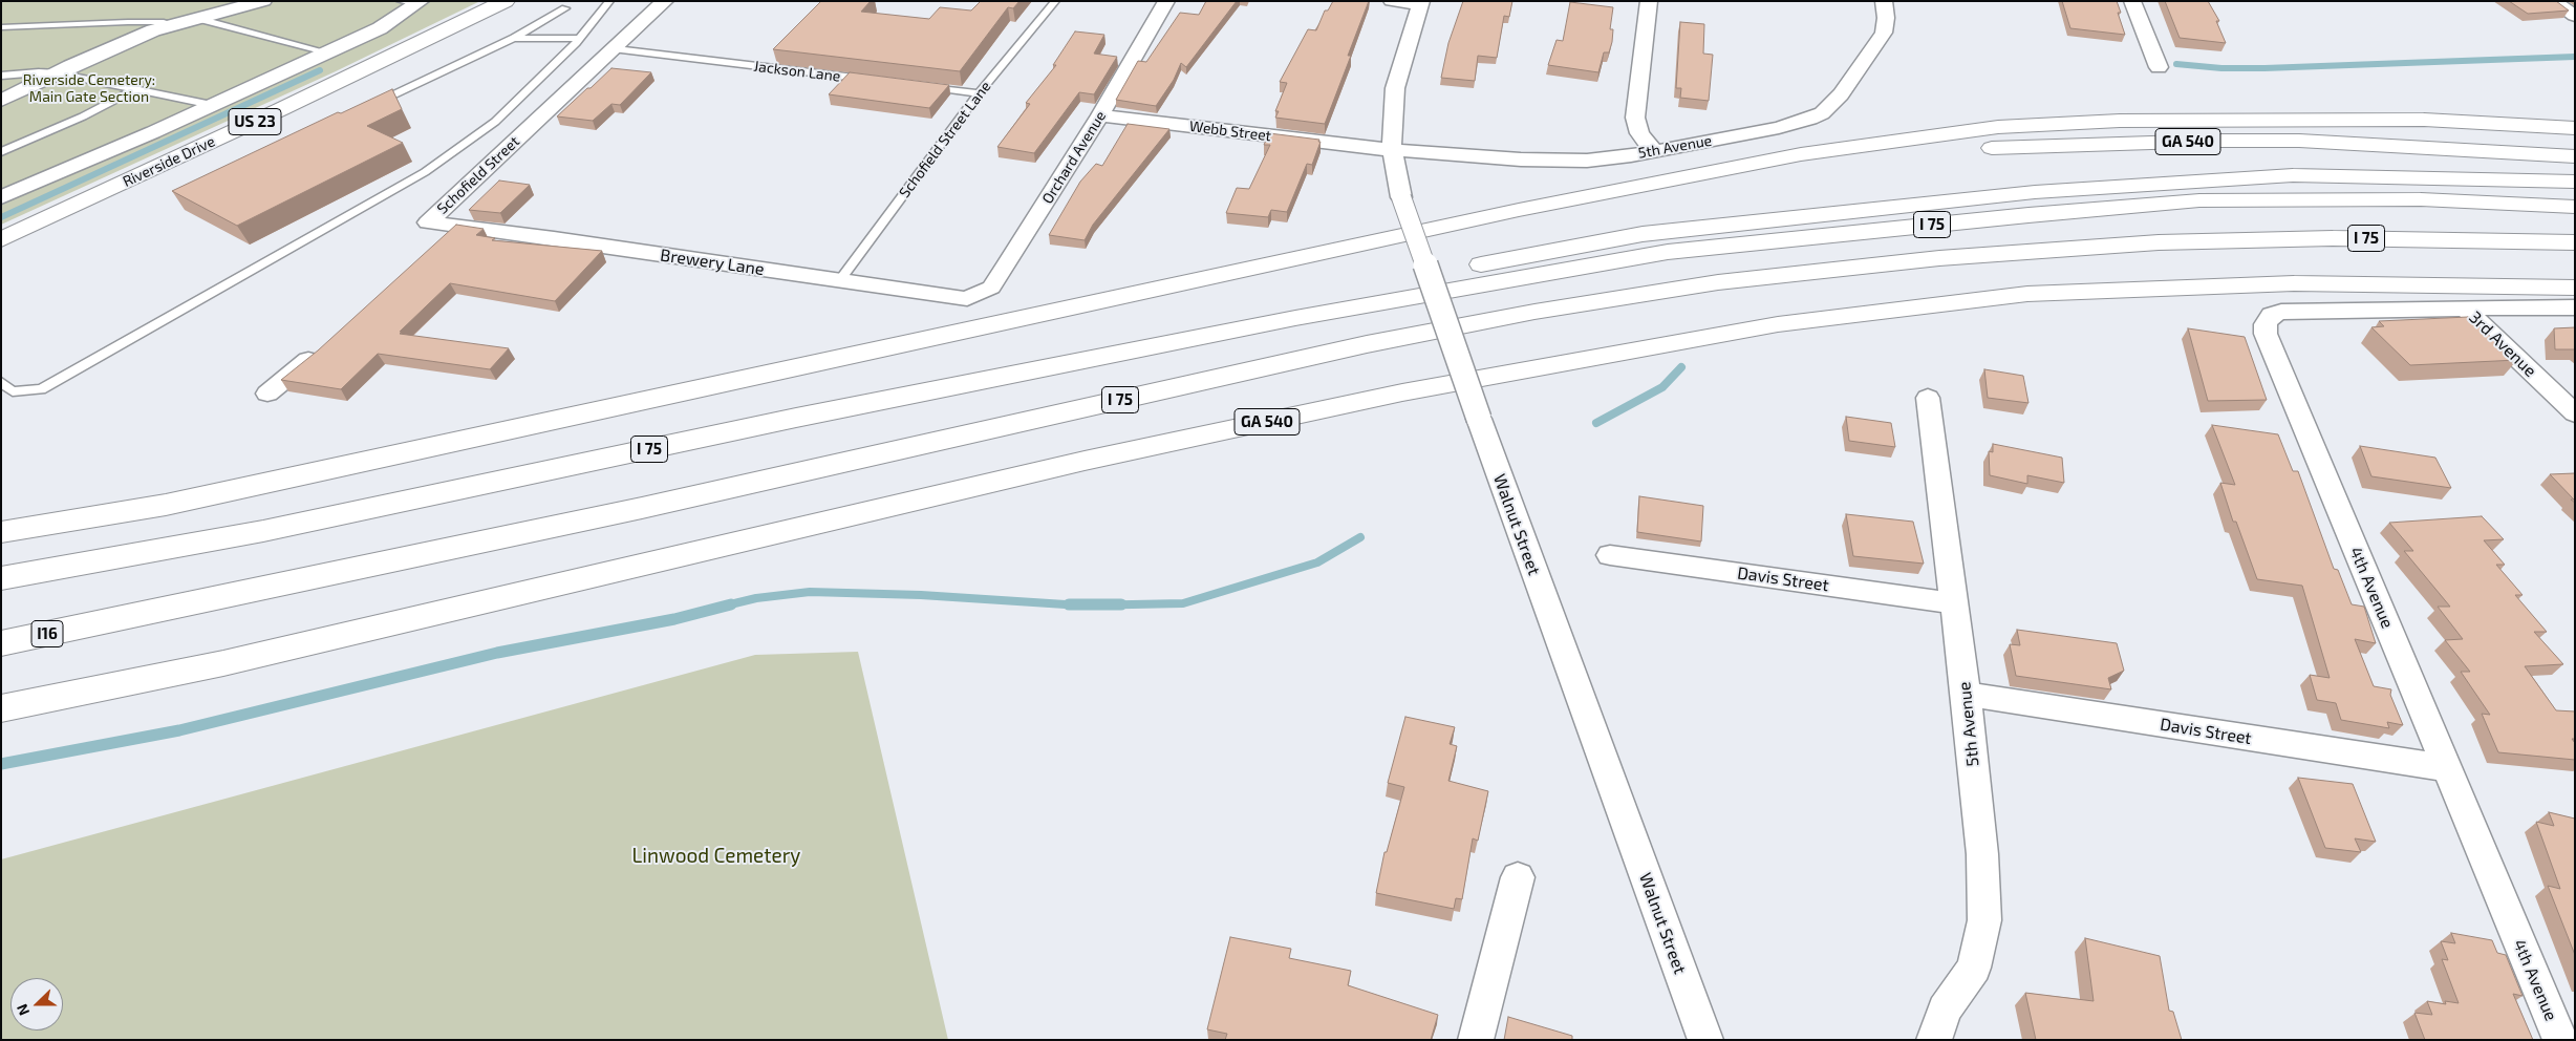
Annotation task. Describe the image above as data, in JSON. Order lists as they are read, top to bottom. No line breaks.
{"streets":{"main road":["US 23","GA 540","Riverside Drive","I 75","I16"],"street":["Webb Street","5th Avenue","Orchard Avenue","Schofield Street","Brewery Lane","3rd Avenue","Walnut Street","Davis Street","4th Avenue"],"lane":["Jackson Lane","Schofield Street Lane"]},"crossings":[["Jackson Lane","Schofield Street"],["Webb Street","5th Avenue"],["Webb Street","Orchard Avenue"],["Webb Street","Walnut Street"],["Schofield Street Lane","Brewery Lane"],["5th Avenue","Walnut Street"],["5th Avenue","Davis Street"],["Orchard Avenue","Brewery Lane"],["Schofield Street","Brewery Lane"],["I 75","I16"],["3rd Avenue","4th Avenue"],["Davis Street","4th Avenue"]],"parks":["Riverside Cemetery: Main Gate Section","Linwood Cemetery"],"north":"left"}
